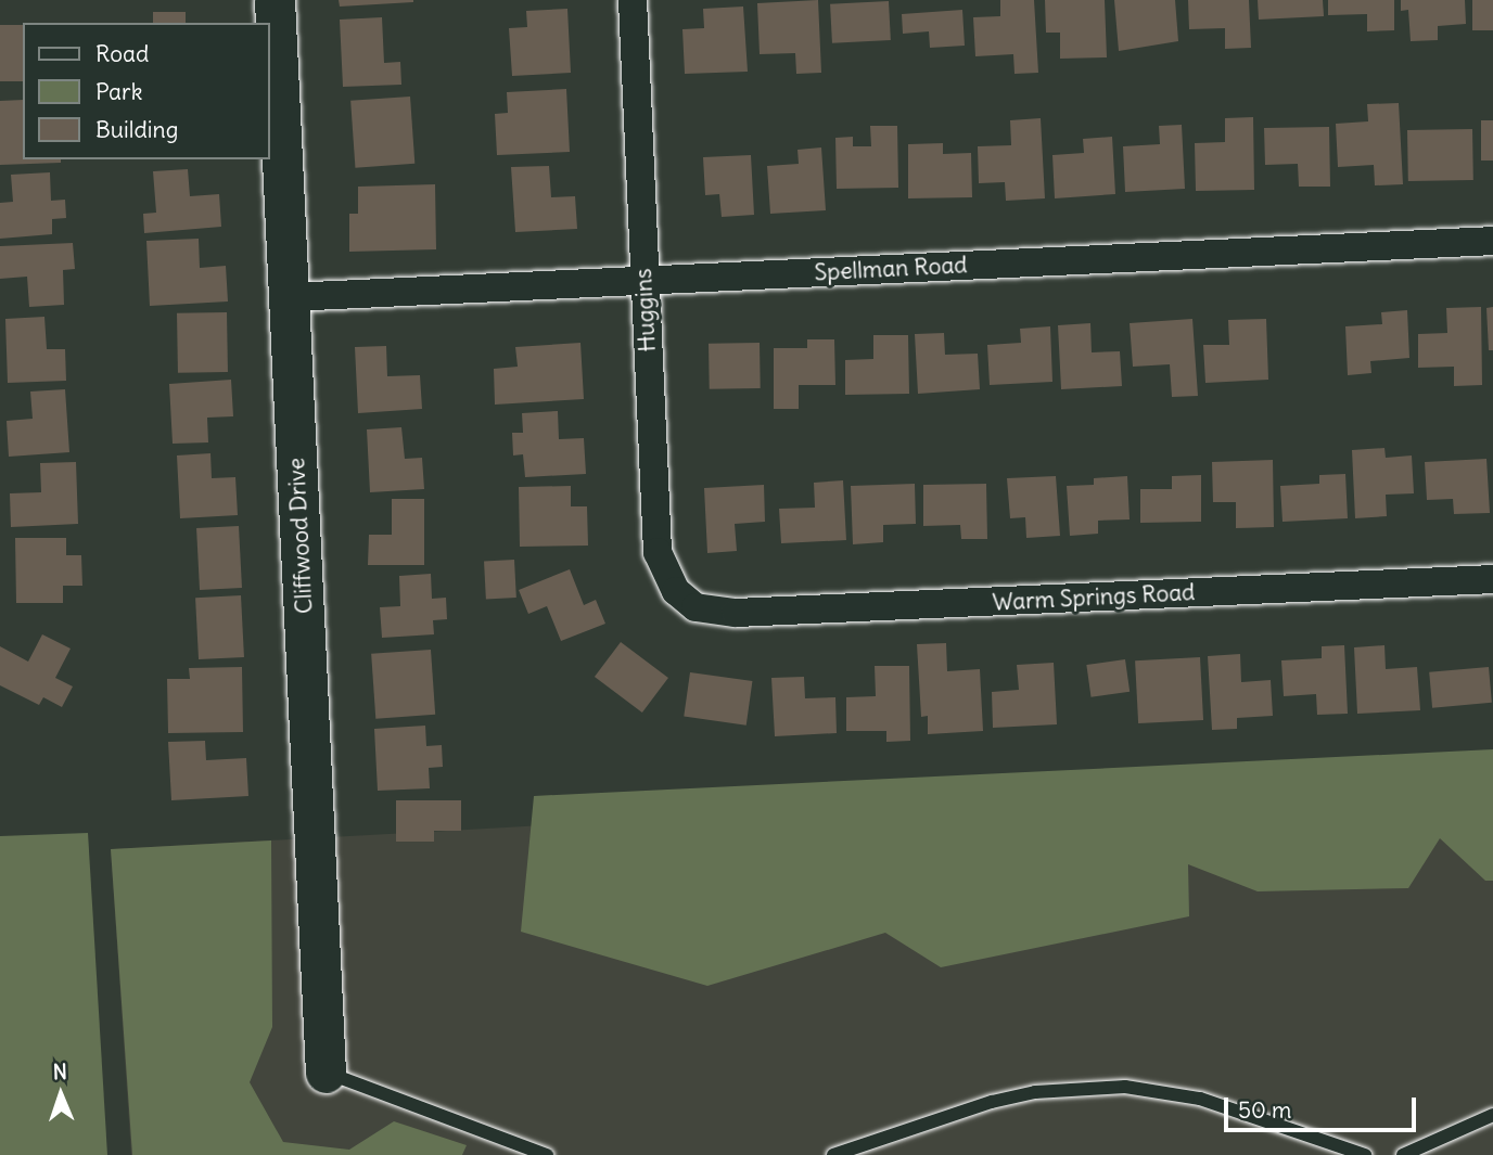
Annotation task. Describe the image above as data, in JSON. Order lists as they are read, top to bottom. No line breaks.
{"streets":{"street":["Spellman Road","Huggins","Cliffwood Drive","Warm Springs Road"]},"crossings":[["Spellman Road","Huggins"],["Spellman Road","Cliffwood Drive"],["Huggins","Warm Springs Road"]],"legend":["Road","Park","Building"],"scale_bar":"50 m","north":"top"}
